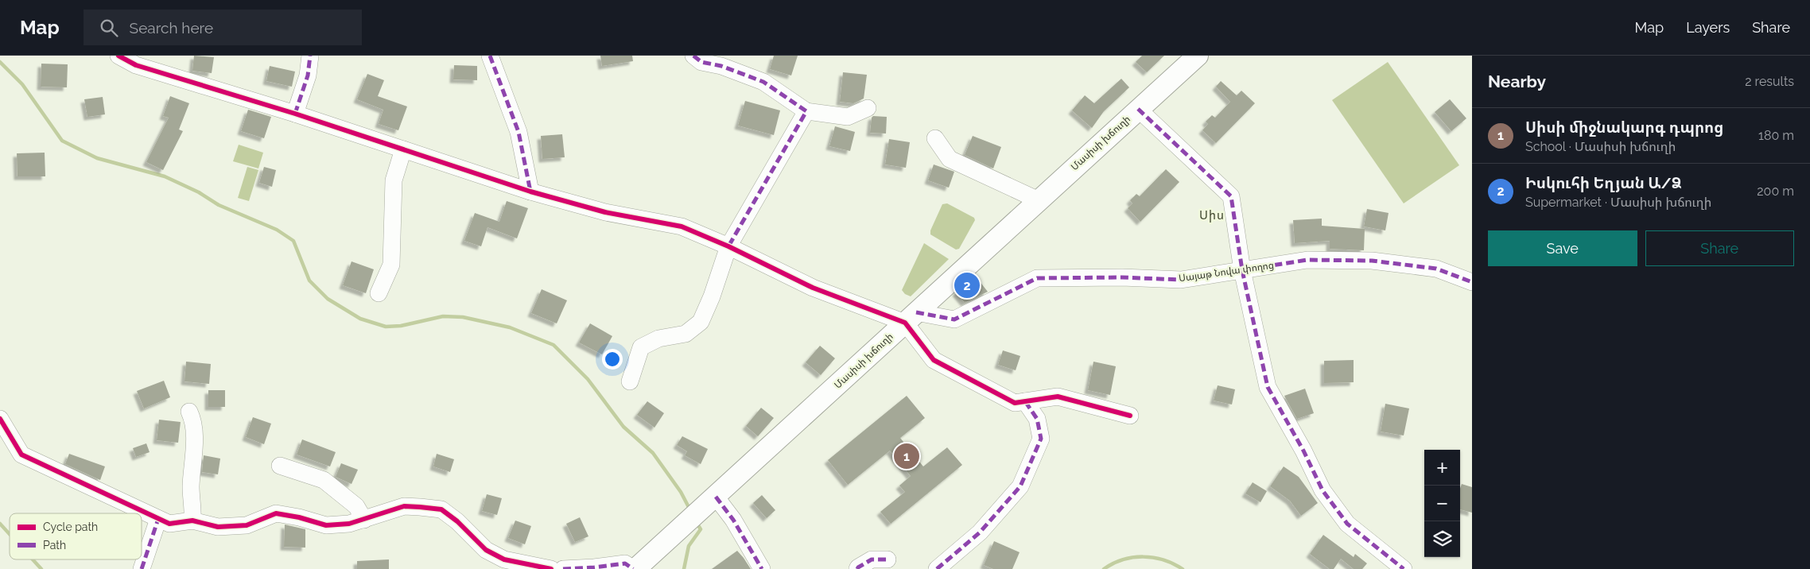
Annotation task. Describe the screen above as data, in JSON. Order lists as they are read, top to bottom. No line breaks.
{"streets":{"main road":["Մասիսի խճուղի"],"street":["Սայաթ Նովա փողոց"]},"crossings":[["Մասիսի խճուղի","Սայաթ Նովա փողոց"]],"districts":["Սիս"],"legend":["Cycle path","Path"],"page":{"header":"Map","search":"Search here","nav":["Map","Layers","Share"],"heading":["Nearby","2 results"],"list":[{"mark":"1","name":"Սիսի միջնակարգ դպրոց","note":"School · Մասիսի խճուղի","value":"180 m"},{"mark":"2","name":"Իսկուհի Եղյան Ա/Ձ","note":"Supermarket · Մասիսի խճուղի","value":"200 m"}],"buttons":["Save","Share"],"pins":["2","1"],"map_buttons":["+","−"]}}
